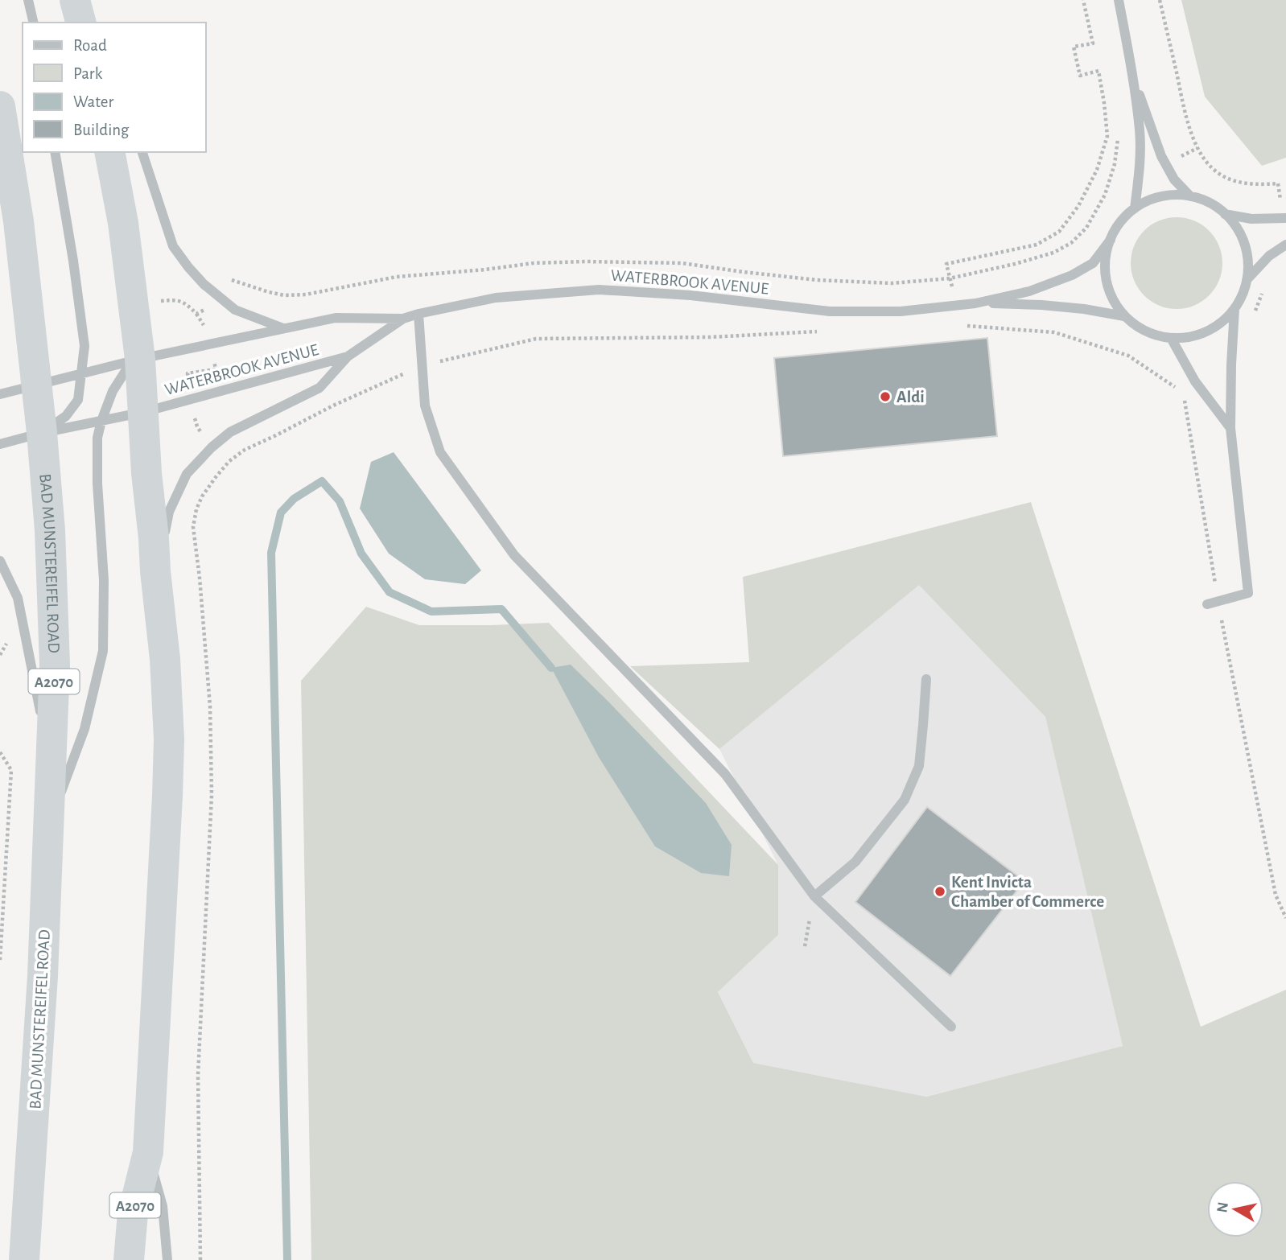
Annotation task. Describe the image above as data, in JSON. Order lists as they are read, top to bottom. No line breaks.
{"streets":{"highway":["BAD MUNSTEREIFEL ROAD","A2070"],"street":["WATERBROOK AVENUE"]},"crossings":[["WATERBROOK AVENUE","BAD MUNSTEREIFEL ROAD"],["WATERBROOK AVENUE","A2070"]],"places":["Aldi","Kent Invicta Chamber of Commerce"],"legend":["Road","Park","Water","Building"],"north":"left"}
